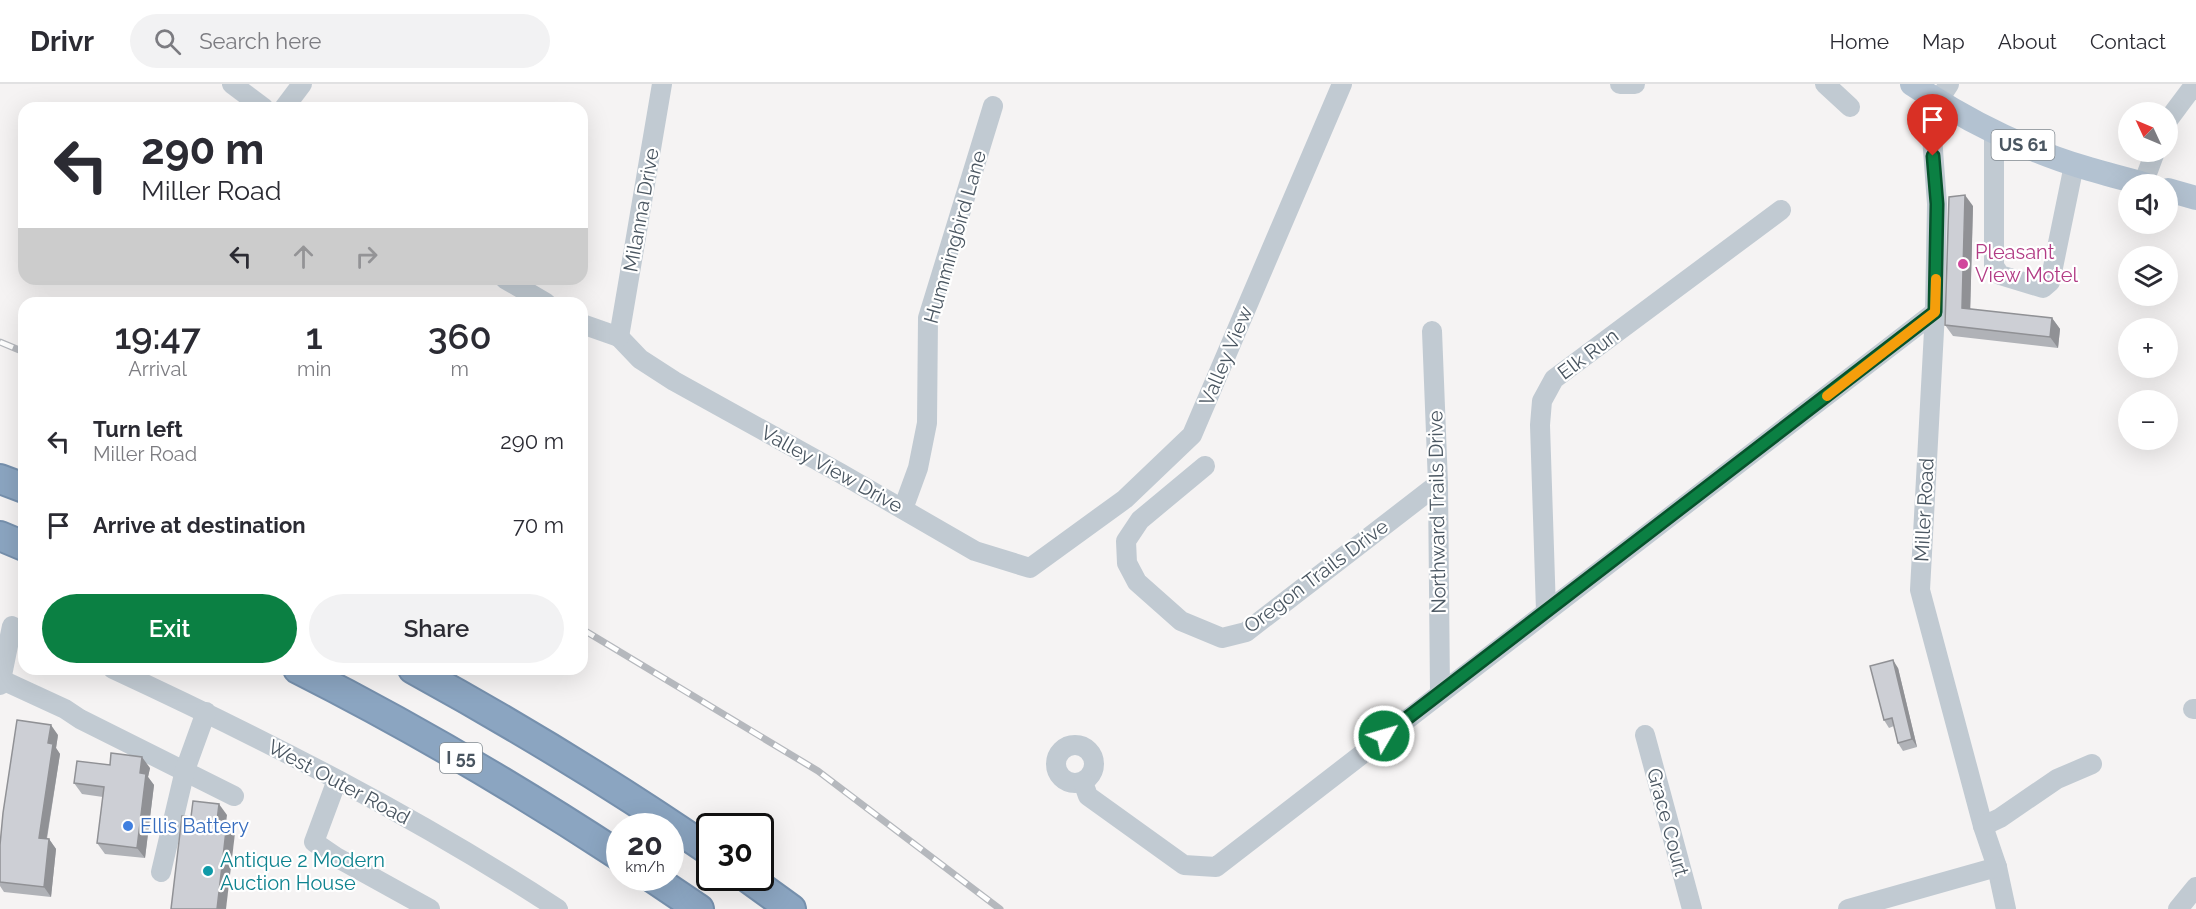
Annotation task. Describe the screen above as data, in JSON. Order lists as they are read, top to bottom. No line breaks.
{"streets":{"highway":["I 55"],"main road":["US 61"],"street":["Milanna Drive","Hummingbird Lane","Elk Run","Valley View","Valley View Drive","Miller Road","Northward Trails Drive","Oregon Trails Drive","West Outer Road","Grace Court"]},"crossings":[["US 61","Miller Road"],["Milanna Drive","Valley View Drive"],["Hummingbird Lane","Valley View Drive"],["Valley View","Valley View Drive"],["Northward Trails Drive","Oregon Trails Drive"]],"places":["Pleasant View Motel","Ellis Battery","Antique 2 Modern Auction House"],"north":"top left","page":{"header":"Drivr","search":"Search here","nav":["Home","Map","About","Contact"],"map_buttons":["+","−"],"turn":["290 m","Miller Road"],"eta":["19:47","Arrival","1","min","360","m"],"list":[{"name":"Turn left","note":"Miller Road","value":"290 m"},{"name":"Arrive at destination","value":"70 m"}],"buttons":["Exit","Share"],"speed":"20 km/h","limit":"30"}}
